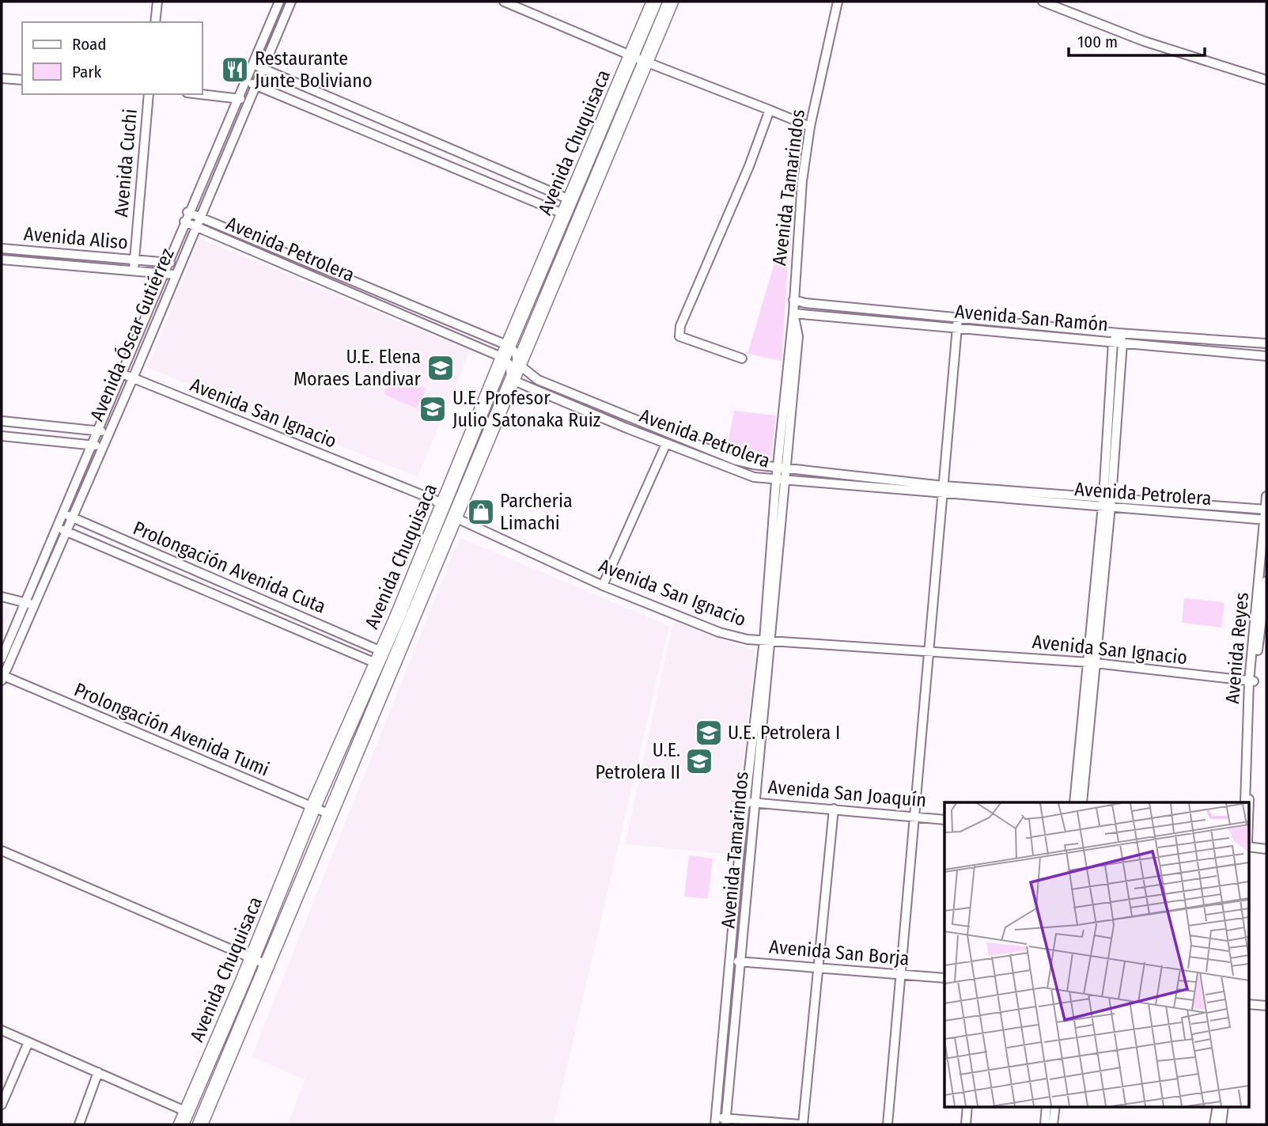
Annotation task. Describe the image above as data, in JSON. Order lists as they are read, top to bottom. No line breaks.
{"streets":{"main road":["Avenida Chuquisaca"],"street":["Avenida Cuchi","Avenida Tamarindos","Avenida Aliso","Avenida Petrolera","Avenida San Ramón","Avenida Óscar Gutiérrez","Avenida San Ignacio","Prolongación Avenida Cuta","Avenida Reyes","Prolongación Avenida Tumi","Avenida San Joaquín","Avenida San Borja"]},"crossings":[["Avenida Chuquisaca","Avenida Petrolera"],["Avenida Chuquisaca","Avenida San Ignacio"],["Avenida Chuquisaca","Prolongación Avenida Cuta"],["Avenida Chuquisaca","Prolongación Avenida Tumi"],["Avenida Cuchi","Avenida Aliso"],["Avenida Tamarindos","Avenida Petrolera"],["Avenida Tamarindos","Avenida San Ramón"],["Avenida Tamarindos","Avenida San Ignacio"],["Avenida Tamarindos","Avenida San Joaquín"],["Avenida Tamarindos","Avenida San Borja"],["Avenida Aliso","Avenida Óscar Gutiérrez"],["Avenida Petrolera","Avenida Óscar Gutiérrez"],["Avenida Petrolera","Avenida Reyes"],["Avenida Óscar Gutiérrez","Avenida San Ignacio"],["Avenida Óscar Gutiérrez","Prolongación Avenida Cuta"],["Avenida Óscar Gutiérrez","Prolongación Avenida Tumi"],["Avenida San Ignacio","Avenida Reyes"]],"places":{"restaurant":["Restaurante Junte Boliviano"],"school or university":["U.E. Elena Moraes Landivar","U.E. Profesor Julio Satonaka Ruiz","U.E. Petrolera I","U.E. Petrolera II"],"shop":["Parcheria Limachi"]},"legend":["Road","Park"],"scale_bar":"100 m"}
